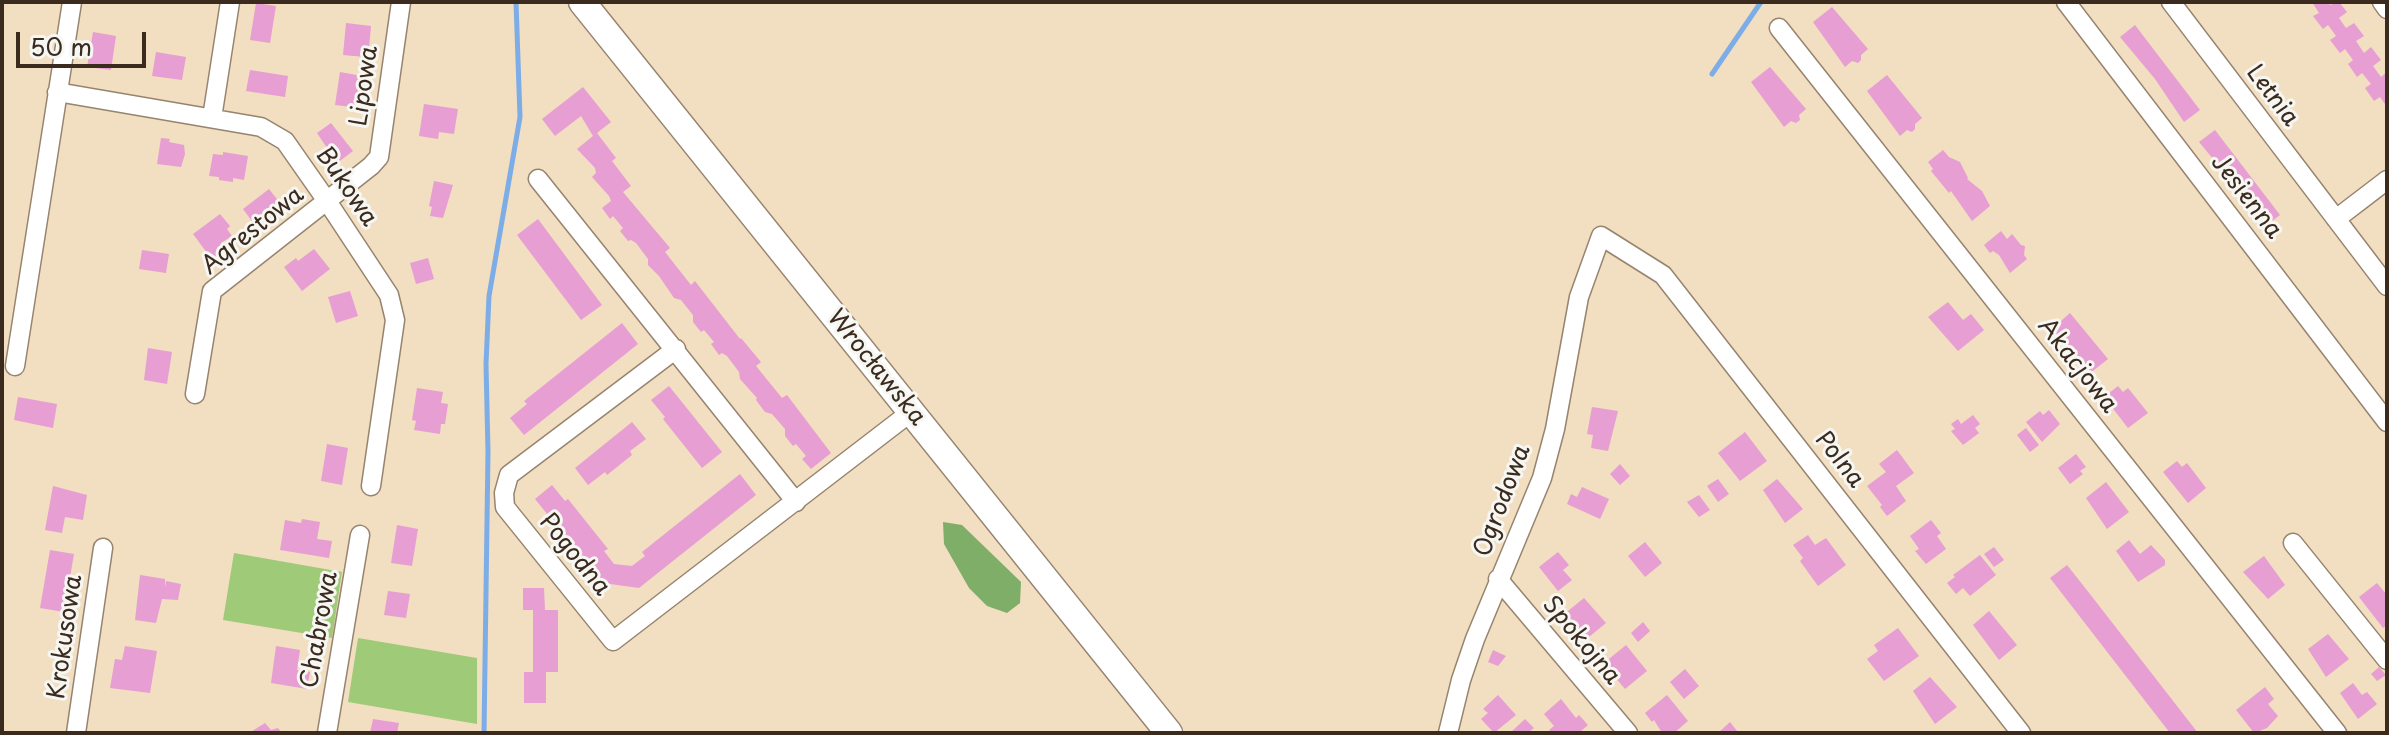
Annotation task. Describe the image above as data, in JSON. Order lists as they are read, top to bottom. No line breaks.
{"streets":{"street":["Lipowa","Letnia","Bukowa","Jesienna","Agrestowa","Akacjowa","Wrocławska","Polna","Ogrodowa","Pogodna","Chabrowa","Krokusowa","Spokojna"]},"crossings":[["Lipowa","Bukowa"],["Lipowa","Agrestowa"],["Bukowa","Agrestowa"],["Wrocławska","Pogodna"],["Polna","Ogrodowa"],["Ogrodowa","Spokojna"]],"scale_bar":"50 m"}
